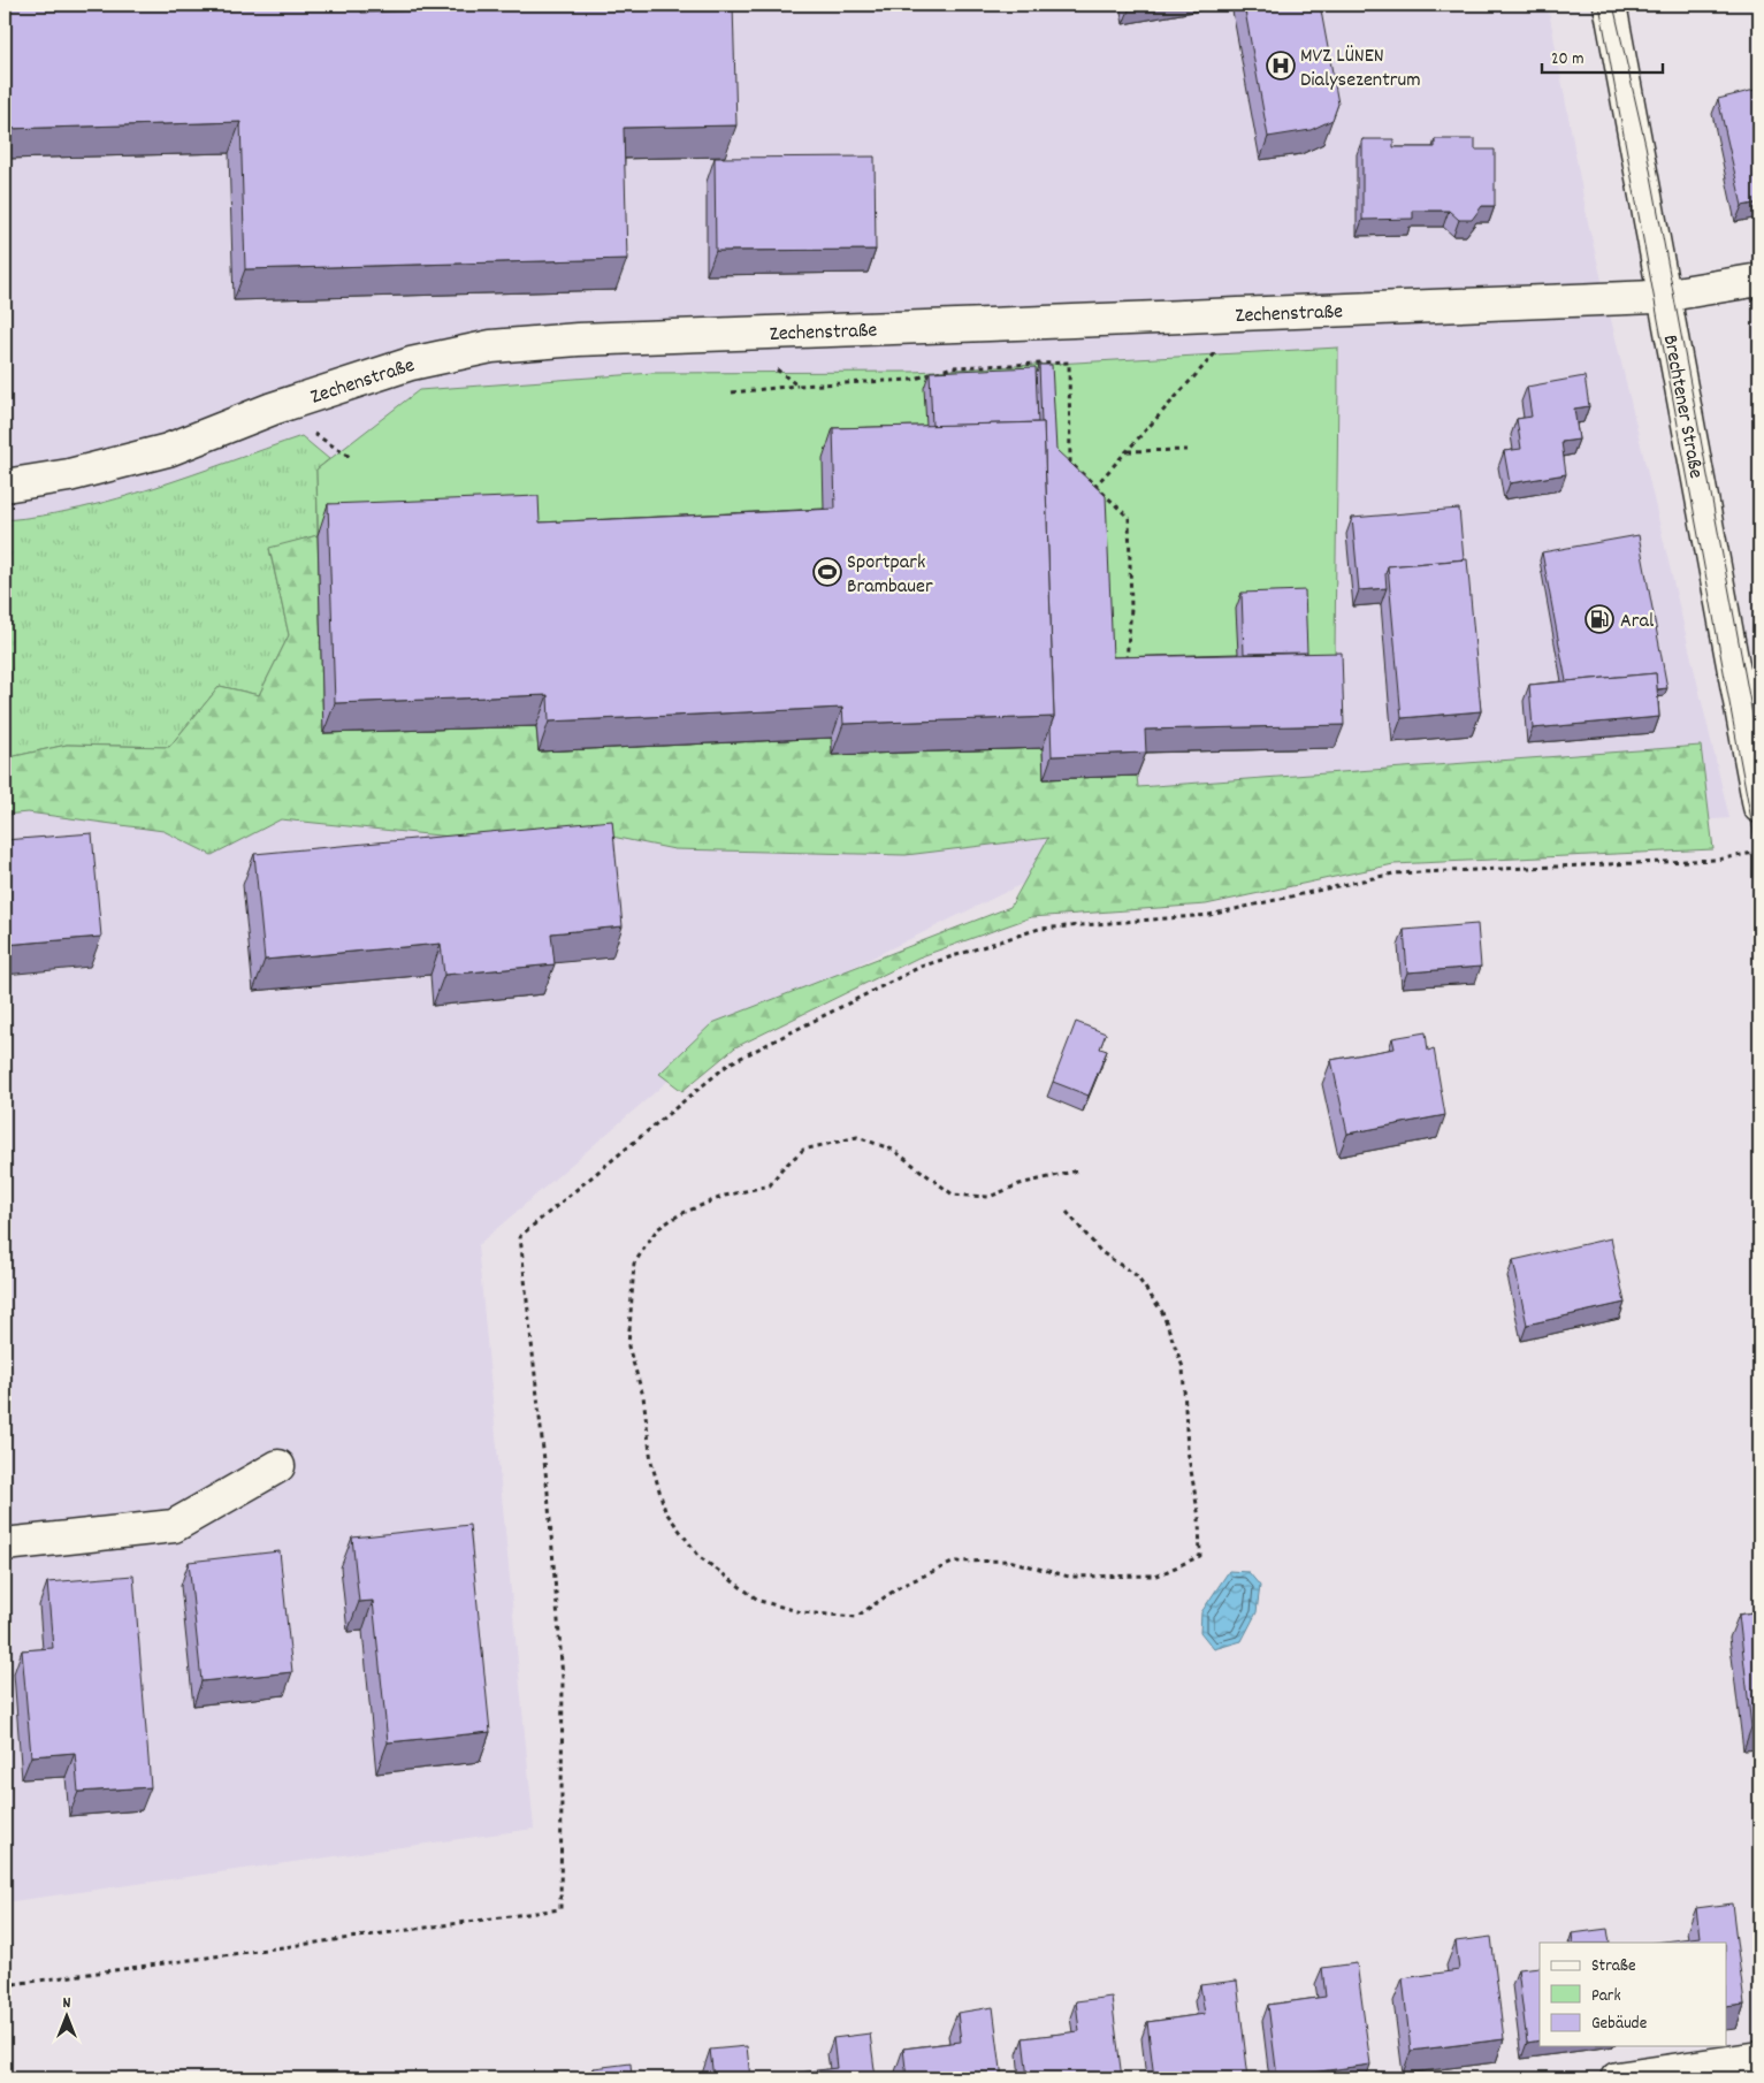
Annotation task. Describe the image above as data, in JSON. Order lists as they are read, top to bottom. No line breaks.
{"streets":{"street":["Zechenstraße","Brechtener Straße"]},"crossings":[["Zechenstraße","Brechtener Straße"]],"places":{"hospital":["MVZ LÜNEN Dialysezentrum"],"sports":["Sportpark Brambauer"],"fuel station":["Aral"]},"legend":["Straße","Park","Gebäude"],"scale_bar":"20 m","north":"top"}
